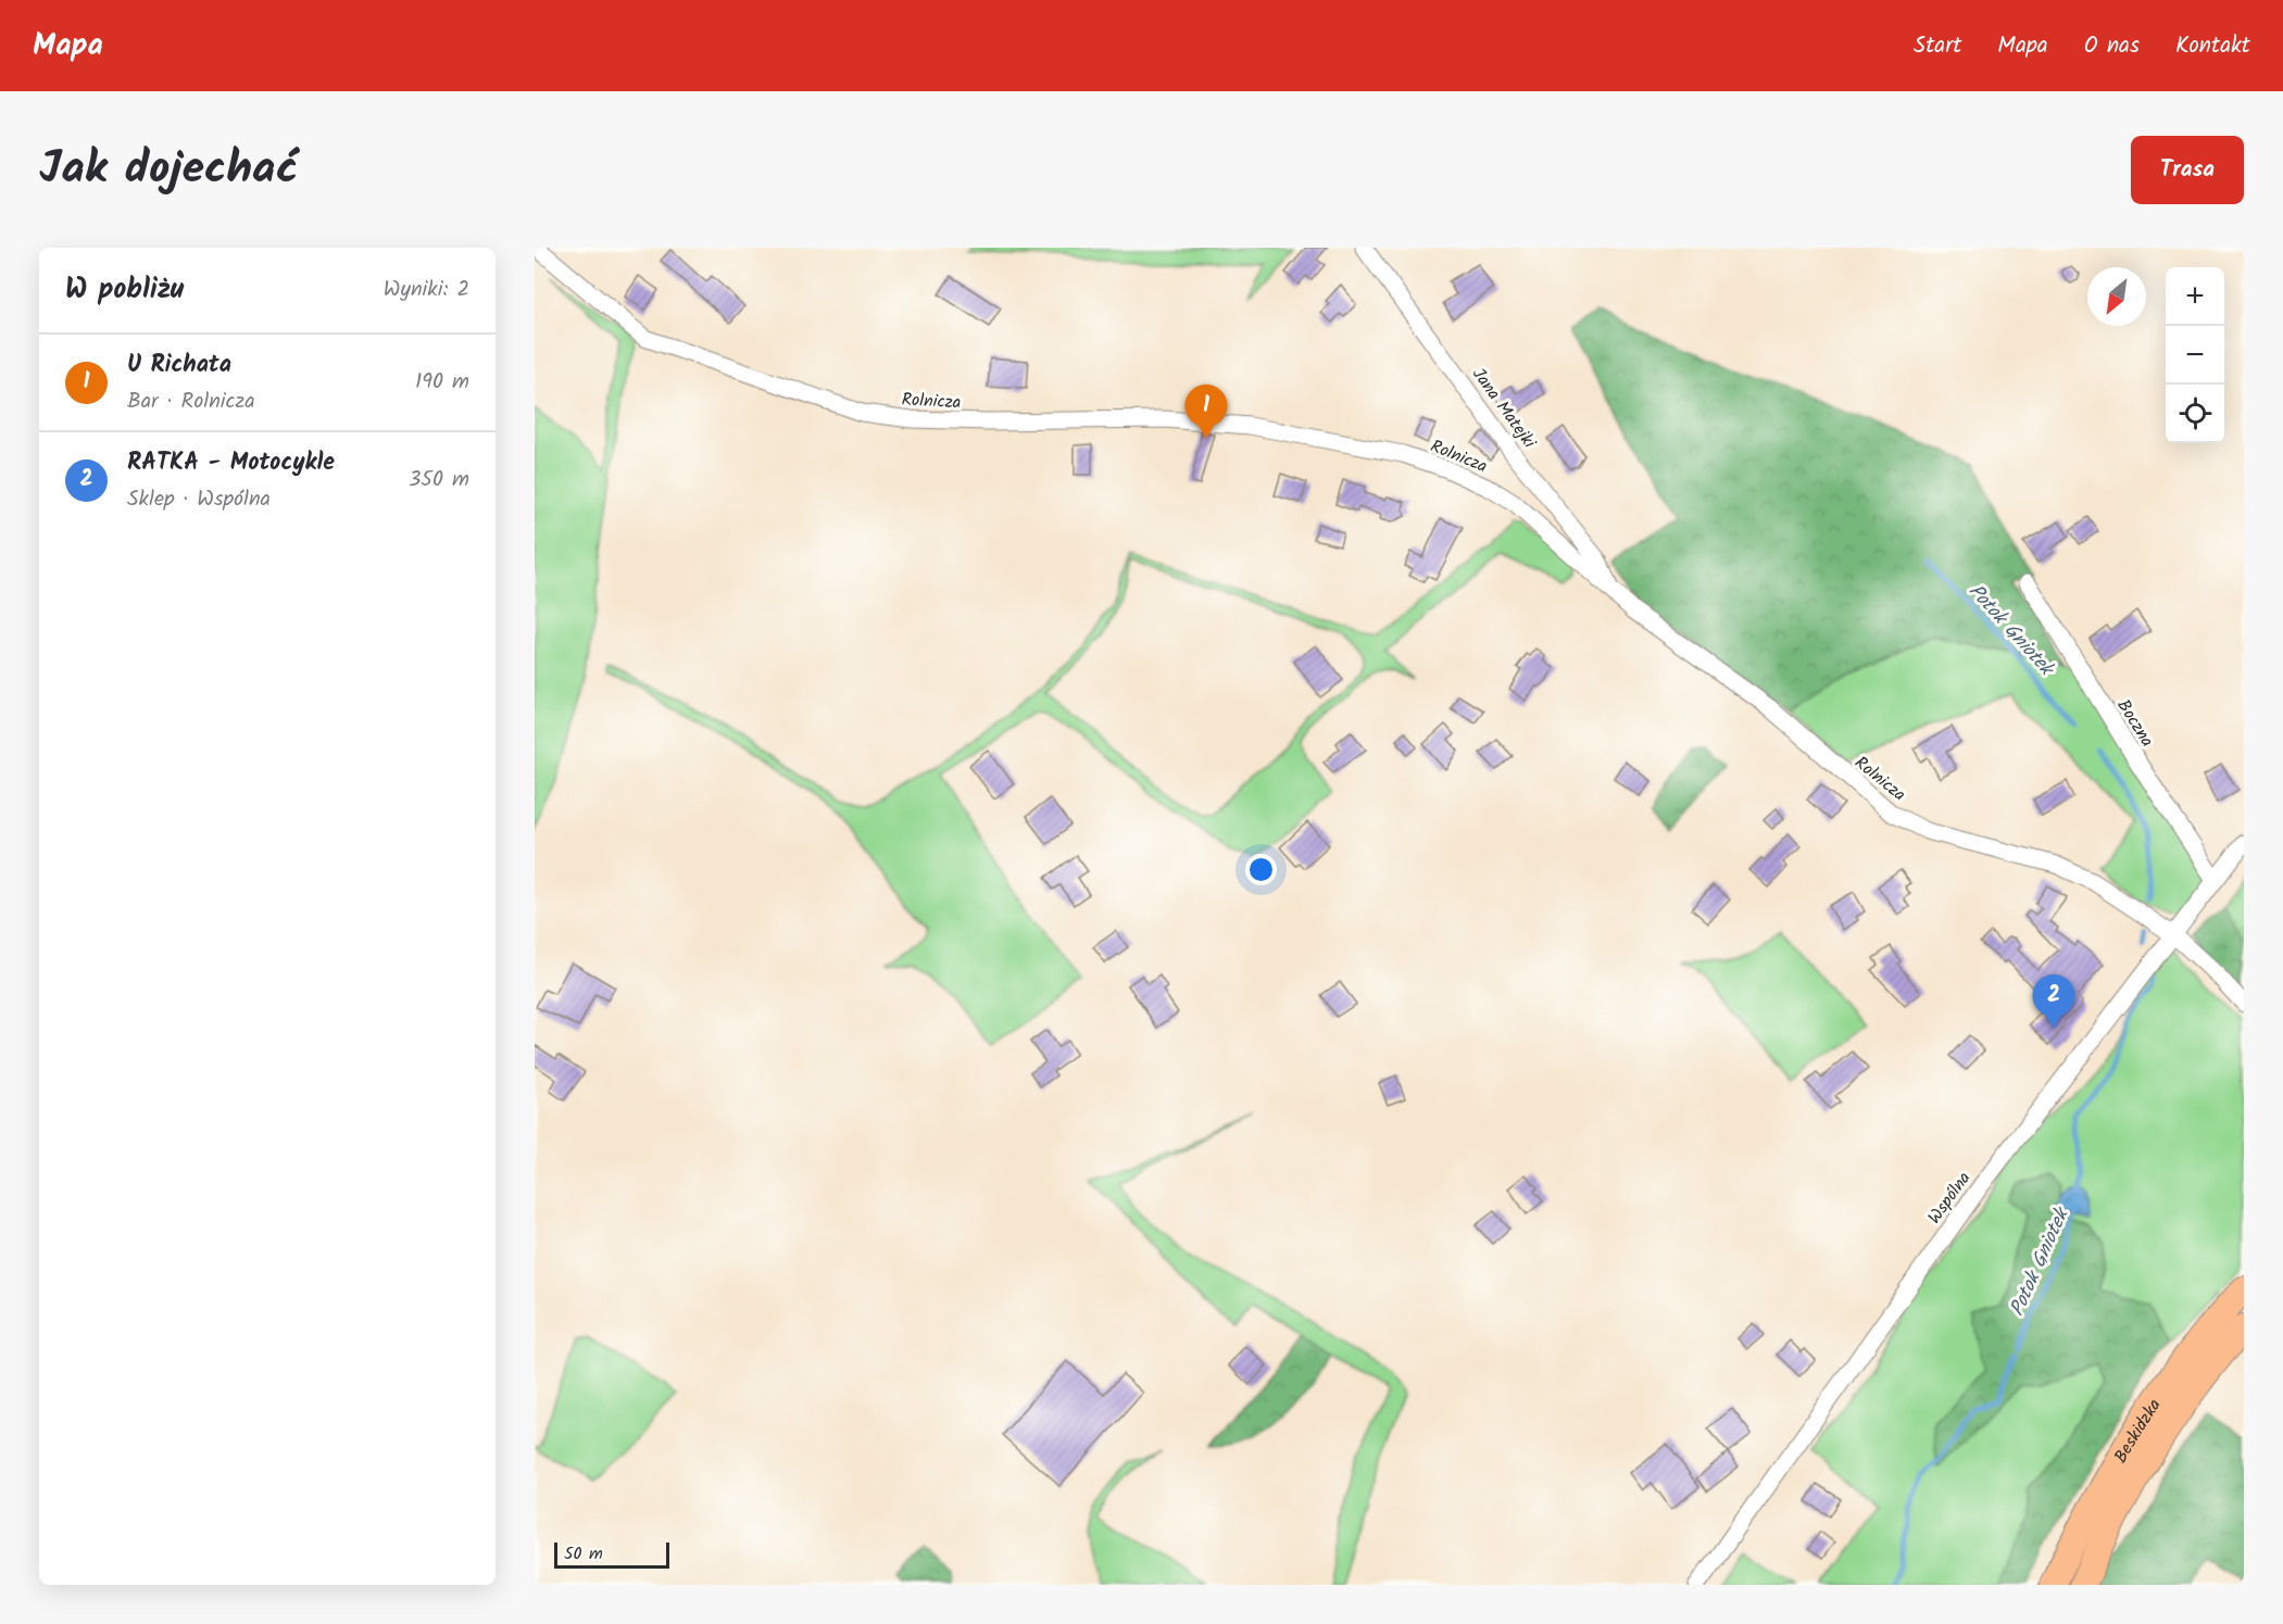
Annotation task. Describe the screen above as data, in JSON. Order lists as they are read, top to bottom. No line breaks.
{"streets":{"main road":["Beskidzka"],"street":["Rolnicza","Jana Matejki","Boczna","Wspólna"]},"crossings":[["Rolnicza","Jana Matejki"],["Rolnicza","Wspólna"],["Boczna","Wspólna"]],"water":["Potok Gniotek"],"scale_bar":"50 m","north":"bottom left","page":{"header":"Mapa","nav":["Start","Mapa","O nas","Kontakt"],"title":"Jak dojechać","buttons":"Trasa","heading":["W pobliżu","Wyniki: 2"],"map_buttons":["+","−"],"list":[{"mark":"1","name":"U Richata","note":"Bar · Rolnicza","value":"190 m"},{"mark":"2","name":"RATKA - Motocykle","note":"Sklep · Wspólna","value":"350 m"}],"pins":["1","2"],"scale":"50 m"}}
